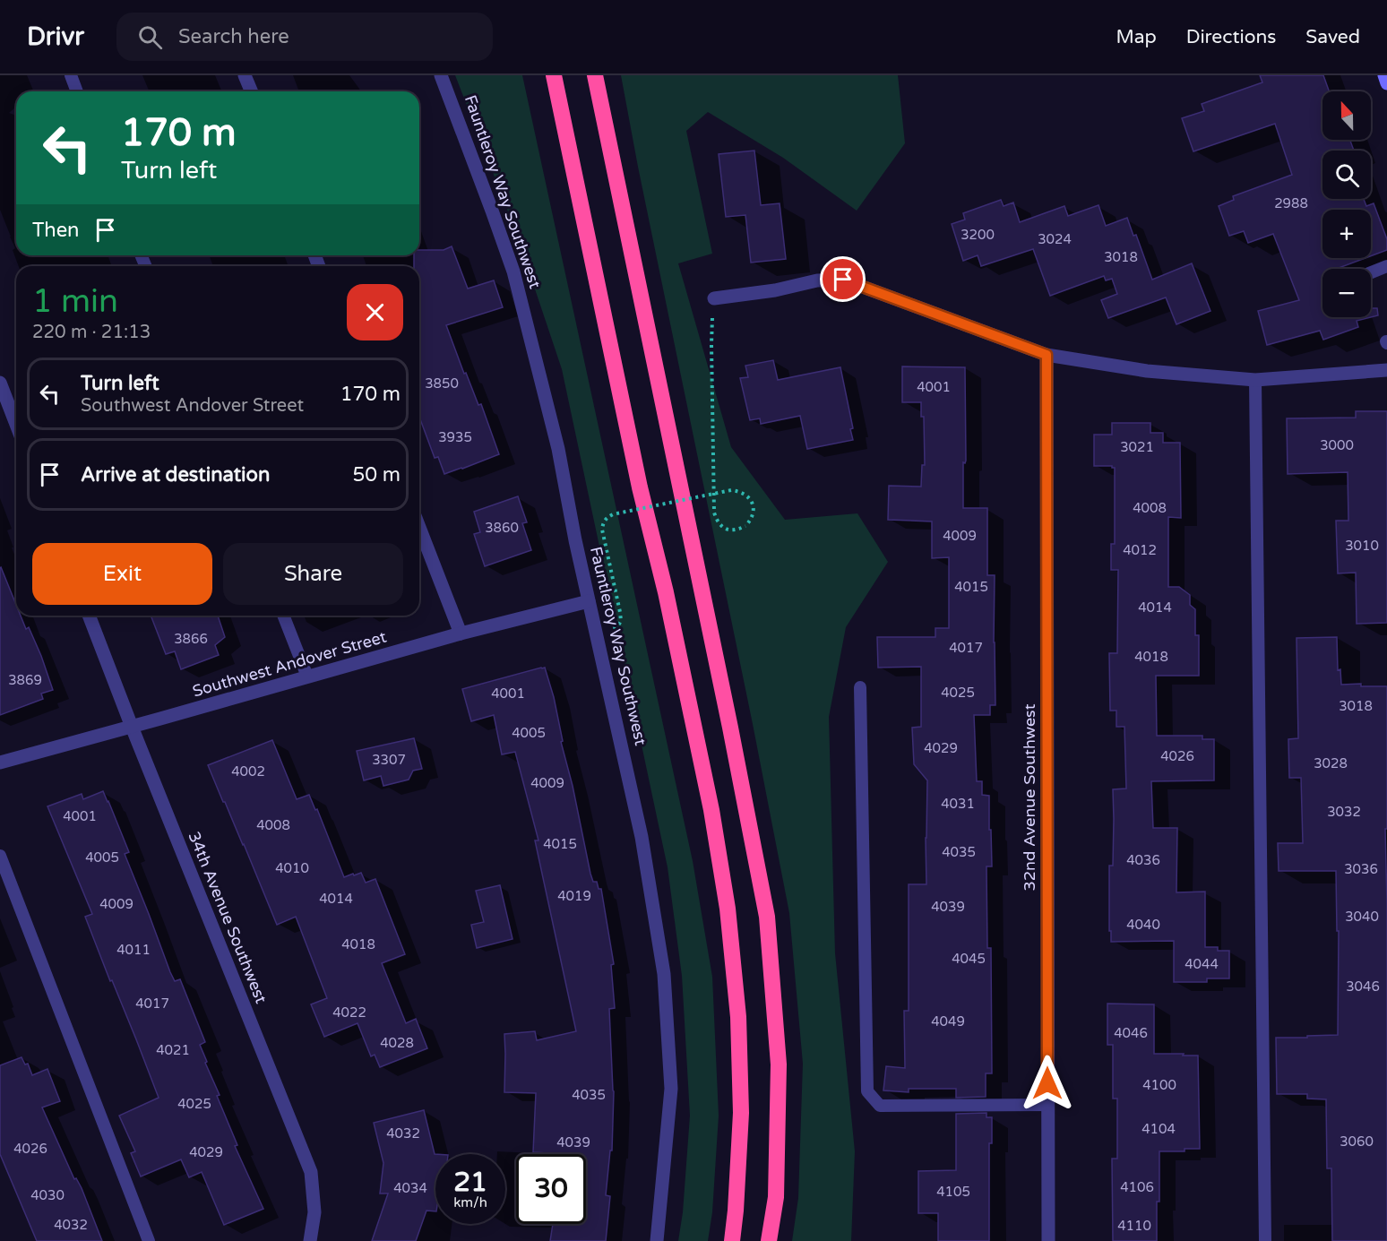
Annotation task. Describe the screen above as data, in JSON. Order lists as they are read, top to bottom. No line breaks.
{"streets":{"street":["Fauntleroy Way Southwest","Southwest Andover Street","32nd Avenue Southwest","34th Avenue Southwest"]},"crossings":[["Fauntleroy Way Southwest","Southwest Andover Street"],["Southwest Andover Street","34th Avenue Southwest"]],"house_numbers":["2988","3200","3024","3018","3850","4001","3935","3000","3021","4008","3860","4009","3010","4012","4015","4014","3866","4017","4018","3869","4025","4001","3018","4005","4029","4026","3307","3028","4002","4009","4031","3032","4001","4008","4015","4035","4005","4036","4010","3036","4019","4014","4009","4039","3040","4040","4018","4011","4045","4044","3046","4017","4022","4049","4046","4028","4021","4100","4035","4025","4104","4032","3060","4039","4026","4029","4106","4034","4105","4030","4032","4110"],"north":"top","page":{"header":"Drivr","search":"Search here","nav":["Map","Directions","Saved"],"map_buttons":["+","−"],"turn":["170 m","Turn left"],"then":"Then","heading":["1 min","220 m · 21:13"],"list":[{"name":"Turn left","note":"Southwest Andover Street","value":"170 m"},{"name":"Arrive at destination","value":"50 m"}],"buttons":["Exit","Share"],"speed":"21 km/h","limit":"30"}}
